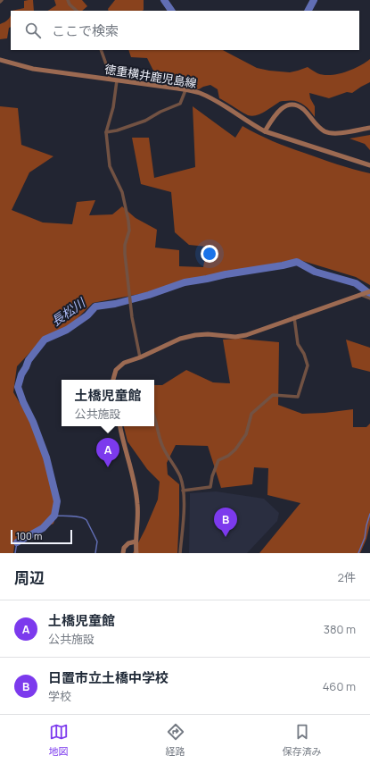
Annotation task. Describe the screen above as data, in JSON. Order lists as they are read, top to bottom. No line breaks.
{"streets":{"street":["徳重横井鹿児島線"]},"water":["長松川"],"scale_bar":"100 m","page":{"search":"ここで検索","popup":["土橋児童館","公共施設"],"pins":["A","B"],"scale":"100 m","heading":["周辺","2件"],"list":[{"mark":"A","name":"土橋児童館","note":"公共施設","value":"380 m"},{"mark":"B","name":"日置市立土橋中学校","note":"学校","value":"460 m"}],"nav":["地図","経路","保存済み"]}}
